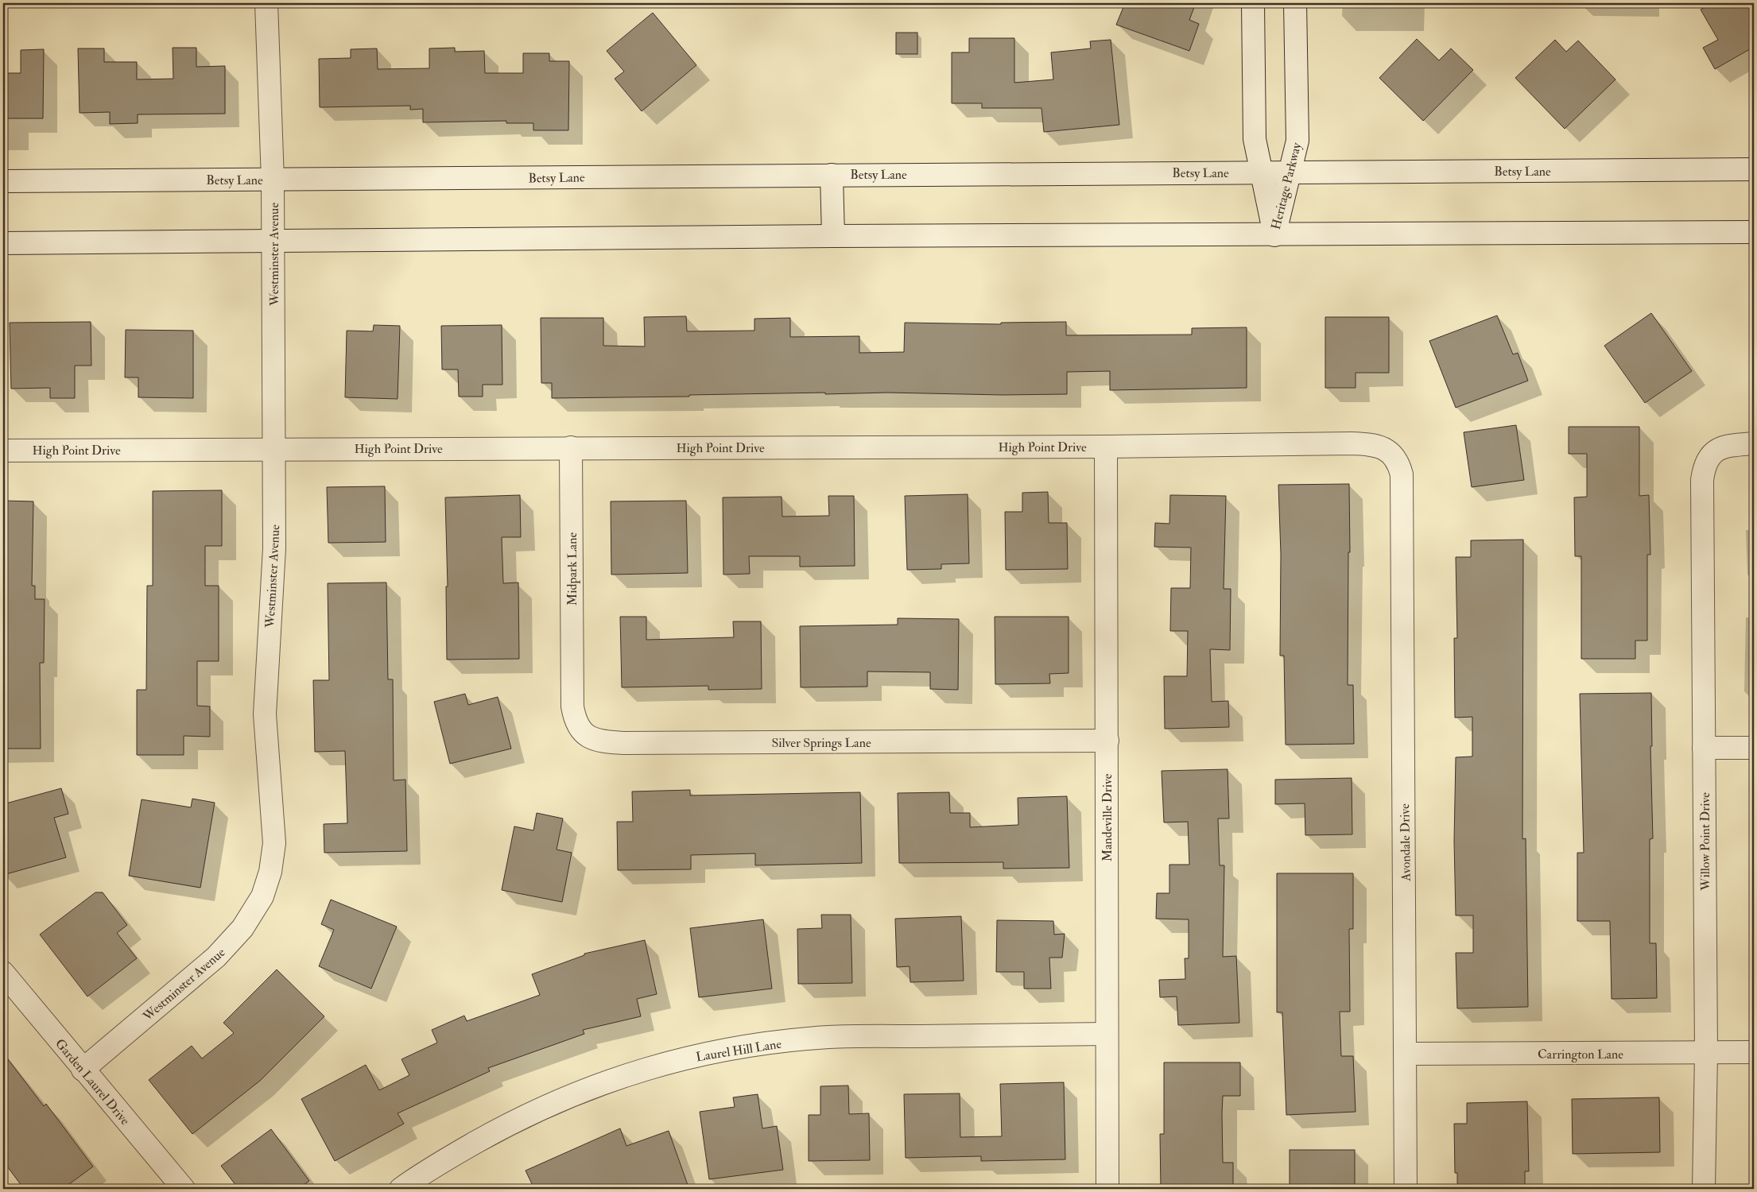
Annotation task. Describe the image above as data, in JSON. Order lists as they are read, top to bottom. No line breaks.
{"streets":{"street":["Betsy Lane","Heritage Parkway","Westminster Avenue","High Point Drive","Midpark Lane","Silver Springs Lane","Mandeville Drive","Willow Point Drive","Avondale Drive","Laurel Hill Lane","Carrington Lane","Garden Laurel Drive"]},"crossings":[["Betsy Lane","Heritage Parkway"],["Betsy Lane","Westminster Avenue"],["Westminster Avenue","High Point Drive"],["Westminster Avenue","Garden Laurel Drive"],["High Point Drive","Midpark Lane"],["High Point Drive","Mandeville Drive"],["High Point Drive","Avondale Drive"],["Midpark Lane","Silver Springs Lane"],["Silver Springs Lane","Mandeville Drive"],["Mandeville Drive","Laurel Hill Lane"],["Willow Point Drive","Carrington Lane"],["Avondale Drive","Carrington Lane"]]}
